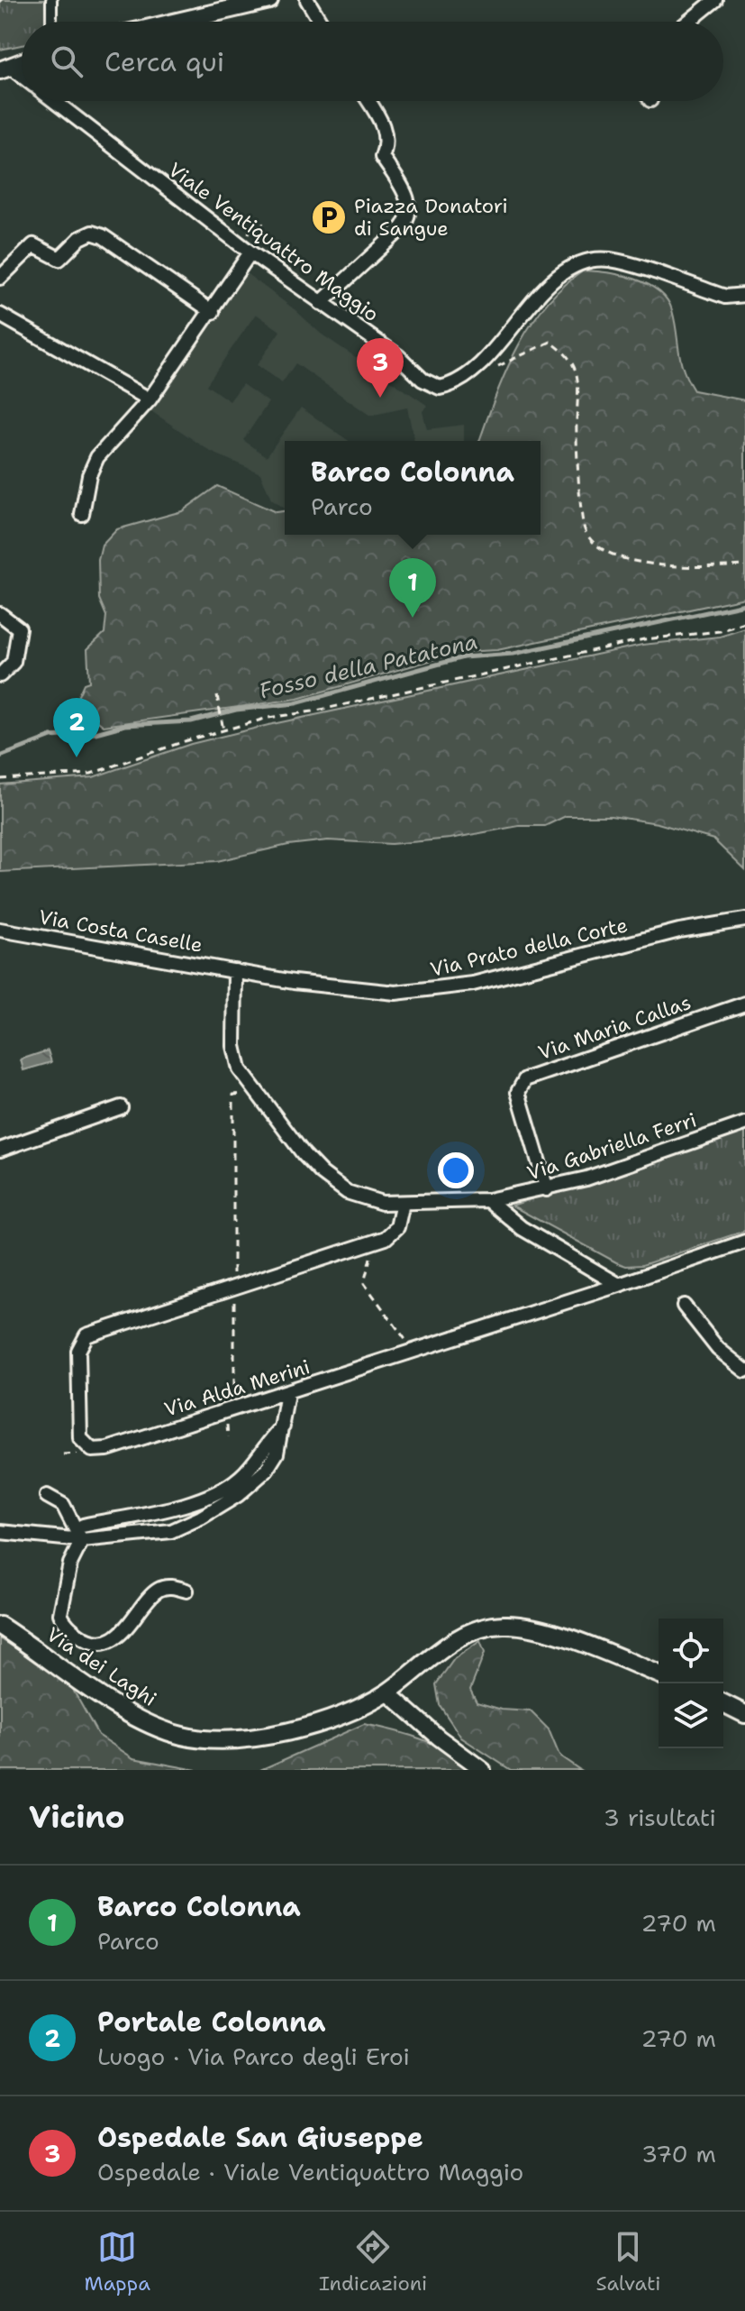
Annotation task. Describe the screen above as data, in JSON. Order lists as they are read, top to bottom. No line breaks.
{"streets":{"main road":["Via dei Laghi"],"street":["Viale Ventiquattro Maggio","Via Costa Caselle","Via Prato della Corte","Via Maria Callas","Via Gabriella Ferri","Via Alda Merini"]},"crossings":[["Via Costa Caselle","Via Prato della Corte"],["Via Maria Callas","Via Gabriella Ferri"]],"water":["Fosso della Patatona"],"places":{"parking":["Piazza Donatori di Sangue"]},"page":{"search":"Cerca qui","pins":["3","1","2"],"popup":["Barco Colonna","Parco"],"heading":["Vicino","3 risultati"],"list":[{"mark":"1","name":"Barco Colonna","note":"Parco","value":"270 m"},{"mark":"2","name":"Portale Colonna","note":"Luogo · Via Parco degli Eroi","value":"270 m"},{"mark":"3","name":"Ospedale San Giuseppe","note":"Ospedale · Viale Ventiquattro Maggio","value":"370 m"}],"nav":["Mappa","Indicazioni","Salvati"]}}
